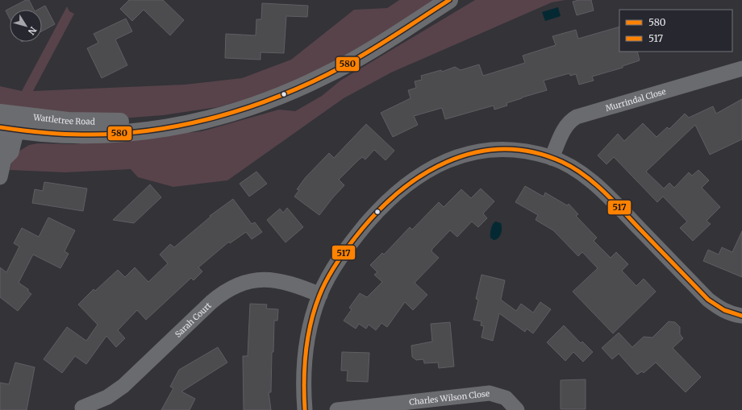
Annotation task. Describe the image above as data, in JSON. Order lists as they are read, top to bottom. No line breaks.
{"streets":{"main road":["Wattletree Road"],"street":["Murrindal Close","Sarah Court","Charles Wilson Close"]},"lines":["transit line 580","transit line 517"],"legend":["580","517"],"north":"bottom right"}
